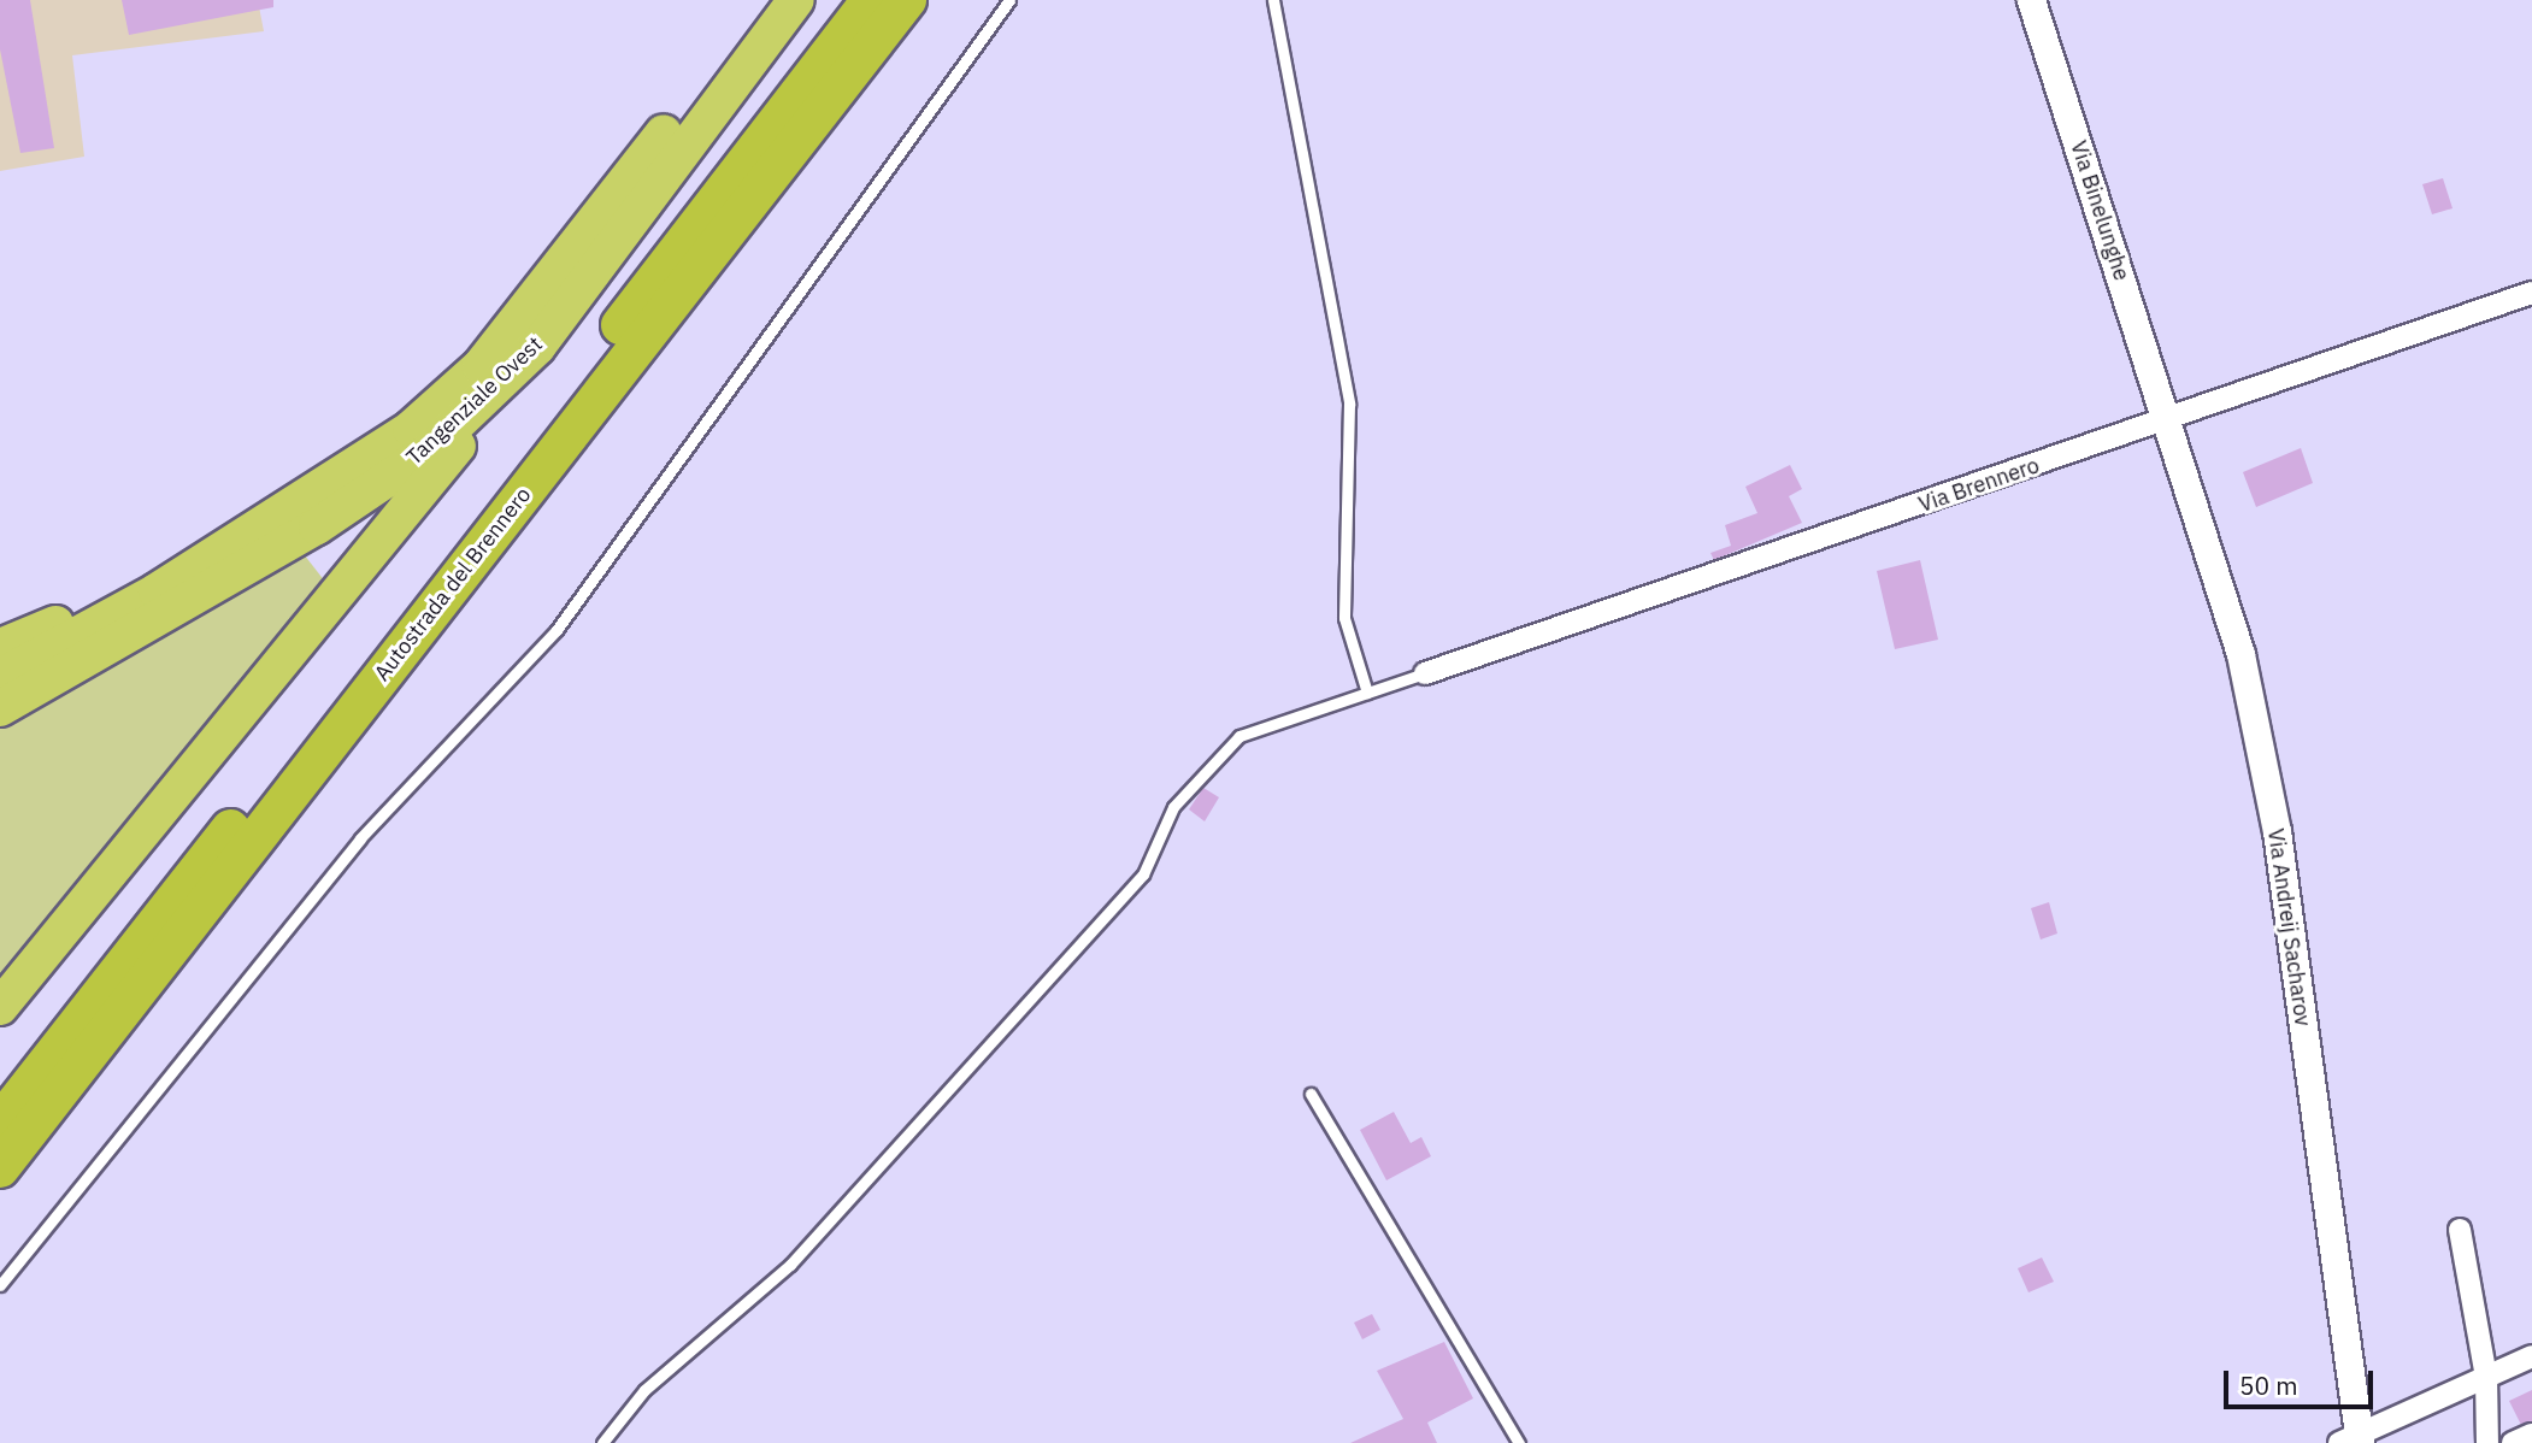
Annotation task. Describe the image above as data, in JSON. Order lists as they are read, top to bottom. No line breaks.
{"streets":{"highway":["Tangenziale Ovest","Autostrada del Brennero"],"street":["Via Binelunghe","Via Brennero","Via Andreij Sacharov"]},"crossings":[["Via Binelunghe","Via Brennero"],["Via Binelunghe","Via Andreij Sacharov"],["Via Brennero","Via Andreij Sacharov"]],"scale_bar":"50 m"}
